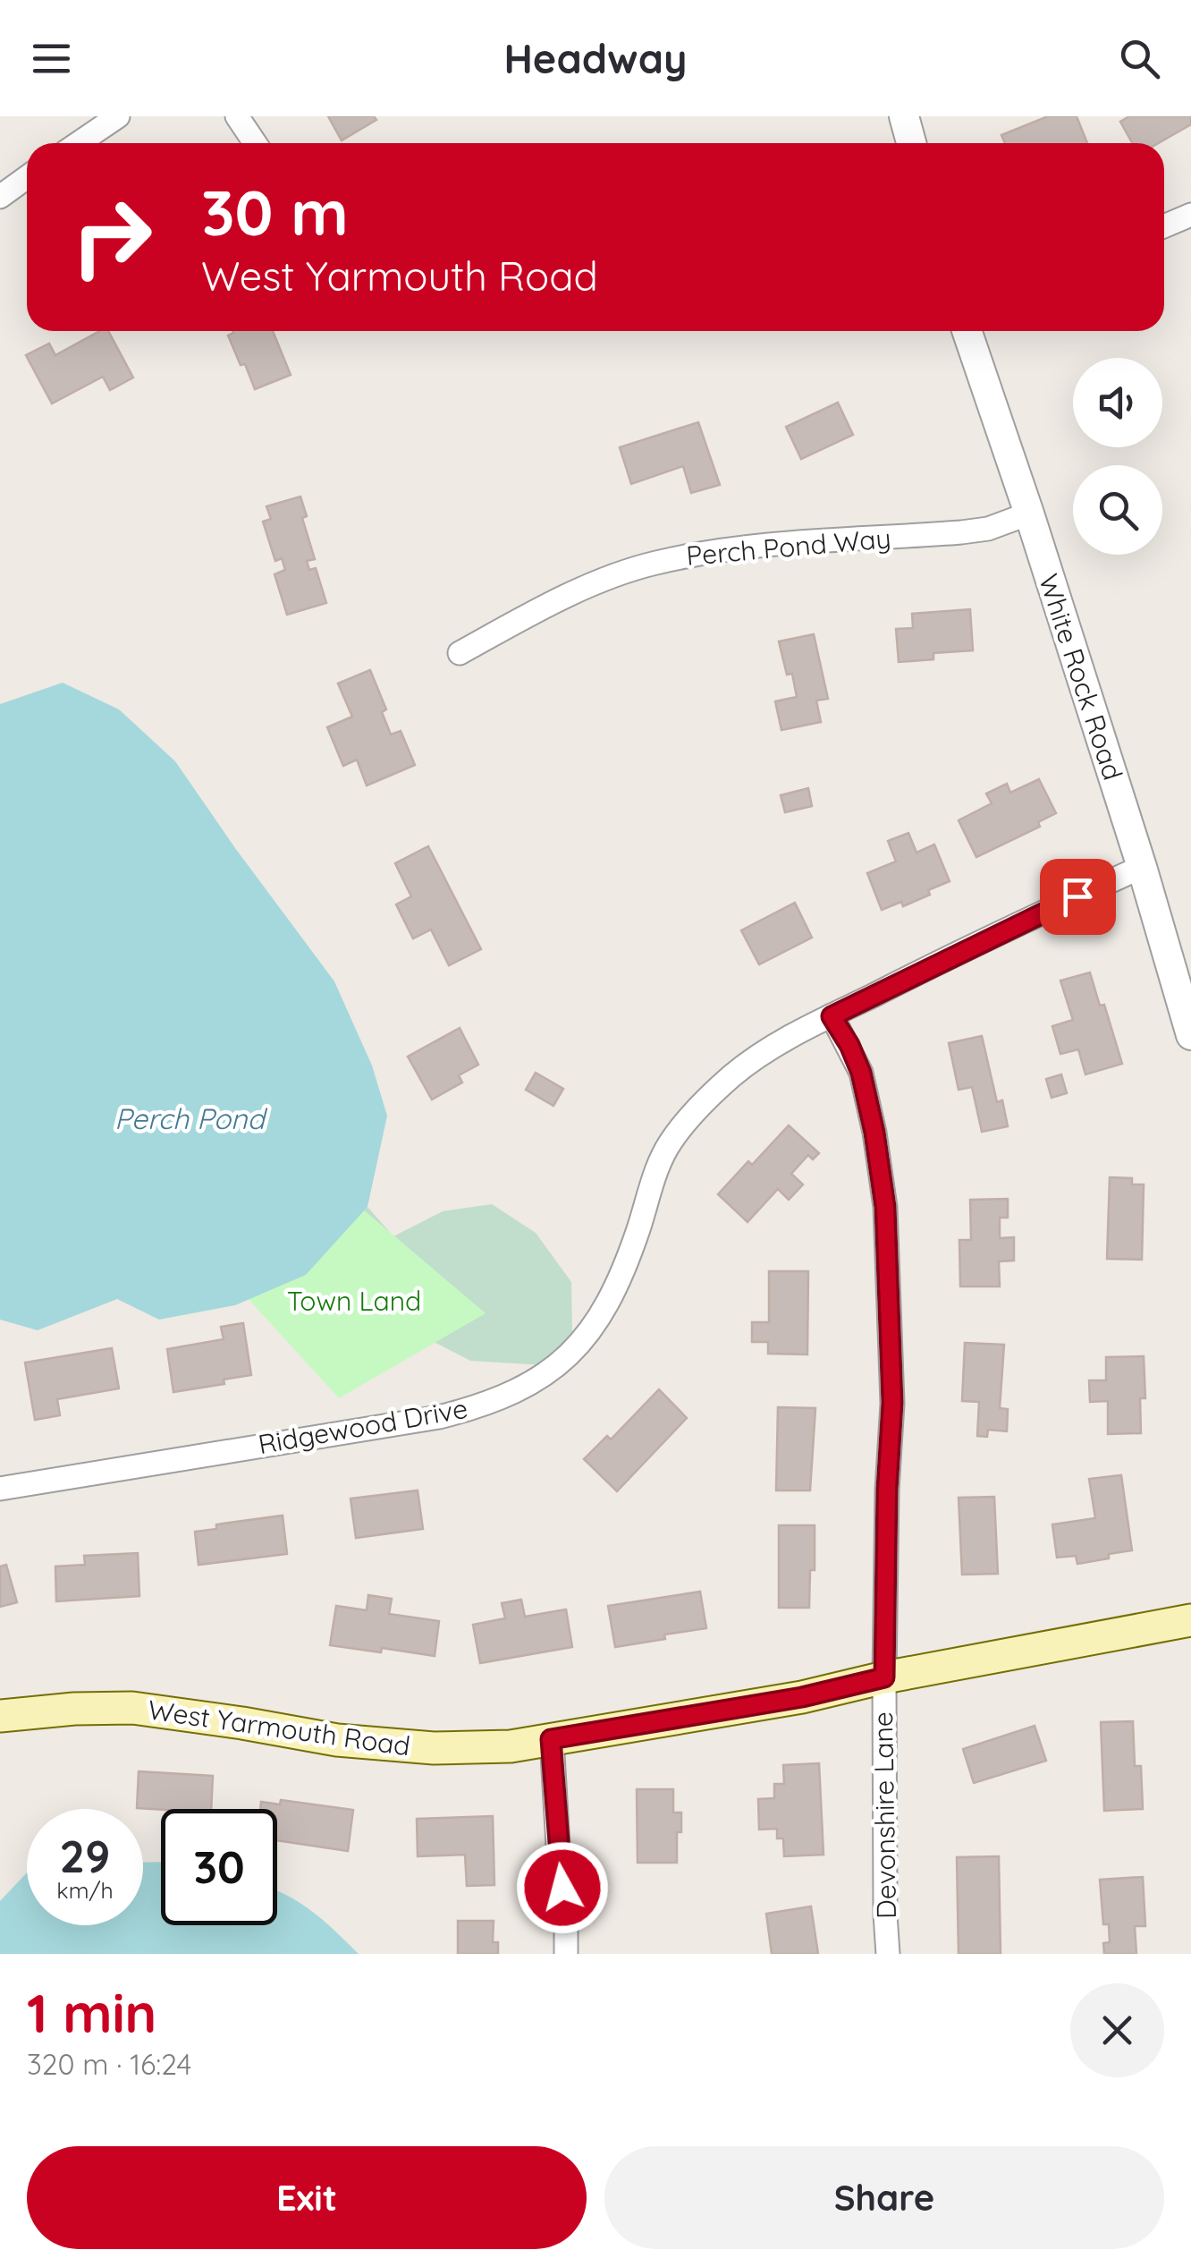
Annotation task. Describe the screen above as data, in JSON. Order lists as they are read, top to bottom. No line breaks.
{"streets":{"main road":["West Yarmouth Road"],"street":["Perch Pond Way","White Rock Road","Ridgewood Drive","Devonshire Lane"]},"crossings":[["Perch Pond Way","White Rock Road"],["White Rock Road","Ridgewood Drive"],["Ridgewood Drive","Devonshire Lane"],["West Yarmouth Road","Devonshire Lane"]],"water":["Perch Pond"],"parks":["Town Land"],"page":{"header":"Headway","turn":["30 m","West Yarmouth Road"],"speed":"29 km/h","limit":"30","heading":["1 min","320 m · 16:24"],"buttons":["Exit","Share"]}}
